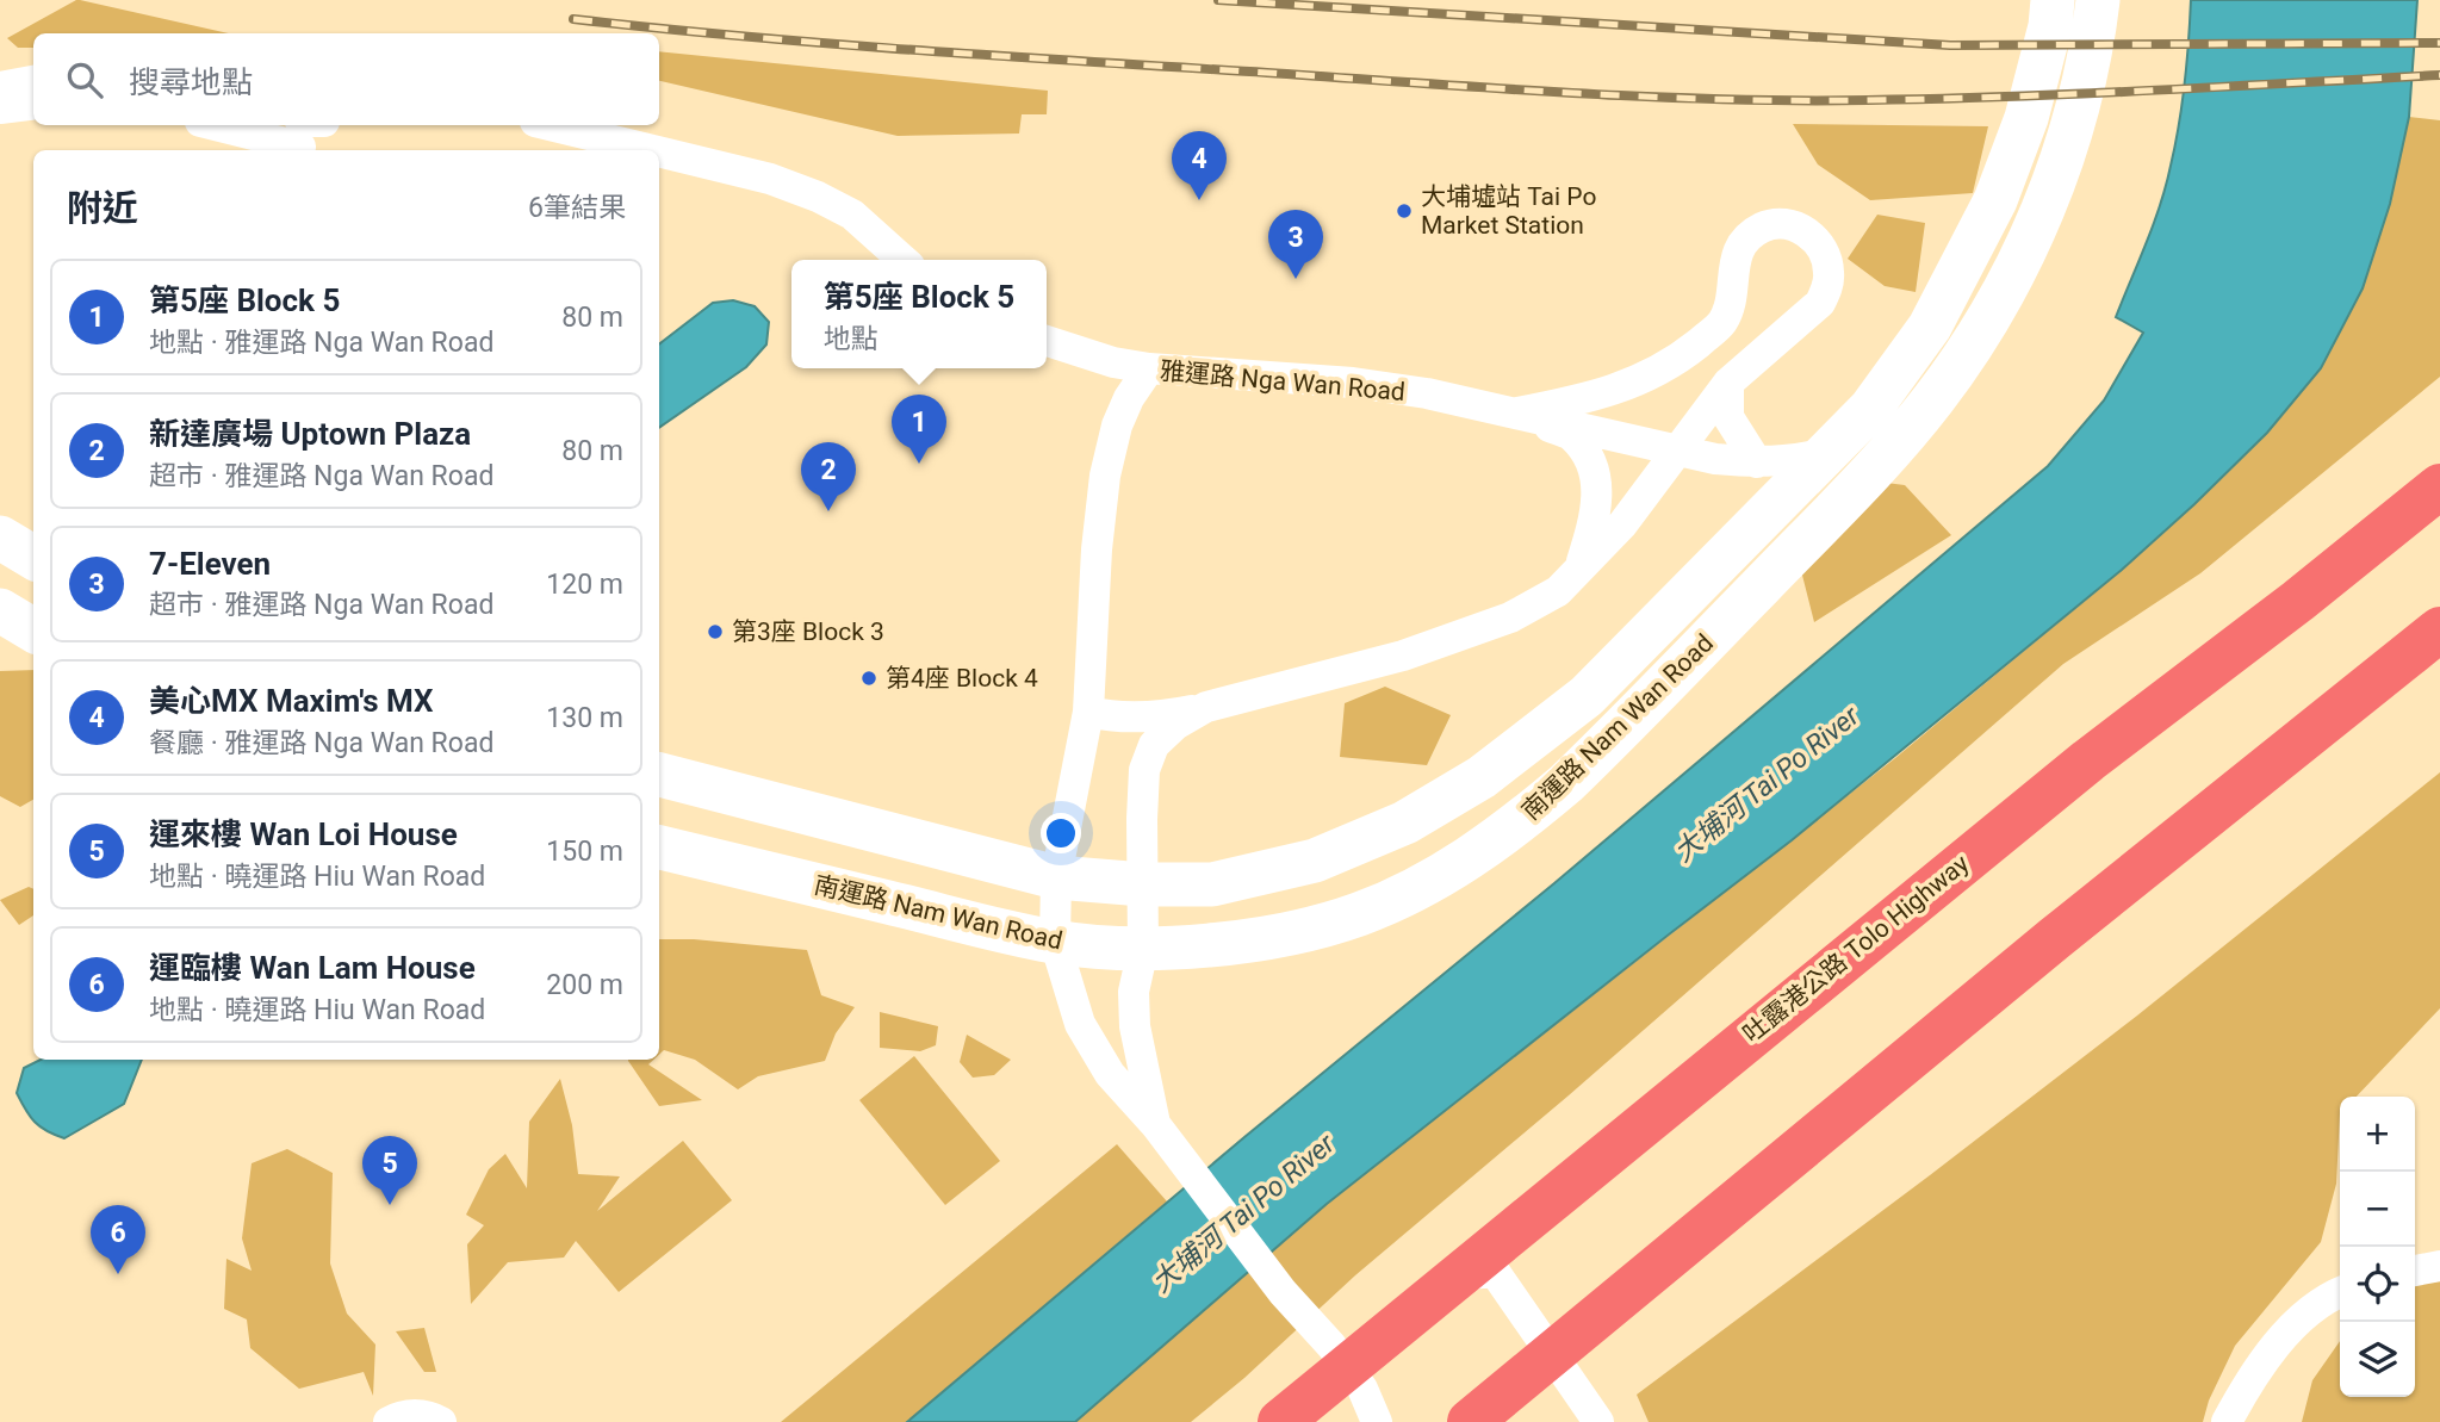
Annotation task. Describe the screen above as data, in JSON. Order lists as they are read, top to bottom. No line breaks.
{"streets":{"highway":["吐露港公路 Tolo Highway"],"main road":["南運路 Nam Wan Road"],"street":["雅運路 Nga Wan Road"]},"crossings":[["雅運路 Nga Wan Road","南運路 Nam Wan Road"]],"water":["大埔河 Tai Po River"],"places":["大埔墟站 Tai Po Market Station","第3座 Block 3","第4座 Block 4"],"page":{"search":"搜尋地點","pins":["4","3","1","2","5","6"],"heading":["附近","6筆結果"],"list":[{"mark":"1","name":"第5座 Block 5","note":"地點 · 雅運路 Nga Wan Road","value":"80 m"},{"mark":"2","name":"新達廣場 Uptown Plaza","note":"超市 · 雅運路 Nga Wan Road","value":"80 m"},{"mark":"3","name":"7-Eleven","note":"超市 · 雅運路 Nga Wan Road","value":"120 m"},{"mark":"4","name":"美心MX Maxim's MX","note":"餐廳 · 雅運路 Nga Wan Road","value":"130 m"},{"mark":"5","name":"運來樓 Wan Loi House","note":"地點 · 曉運路 Hiu Wan Road","value":"150 m"},{"mark":"6","name":"運臨樓 Wan Lam House","note":"地點 · 曉運路 Hiu Wan Road","value":"200 m"}],"popup":["第5座 Block 5","地點"],"map_buttons":["+","−"]}}
